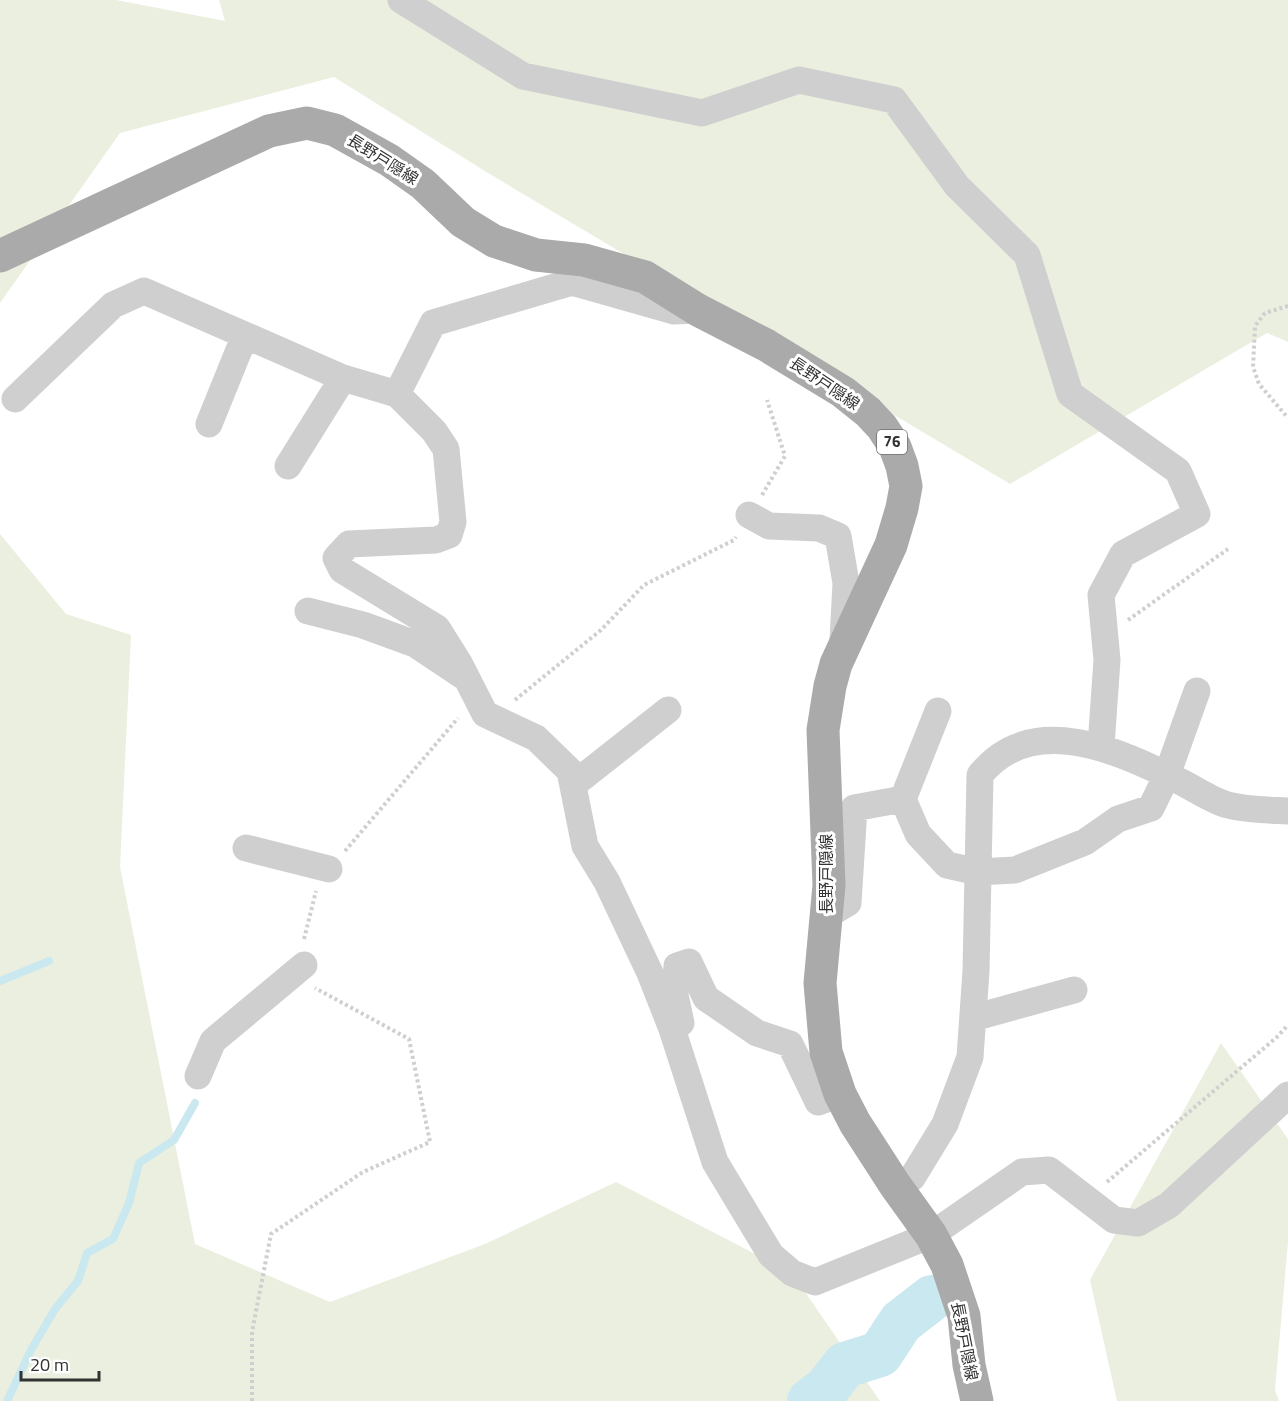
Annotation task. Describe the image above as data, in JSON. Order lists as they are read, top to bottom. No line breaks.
{"streets":{"main road":["長野戸隠線","76"]},"scale_bar":"20 m"}
